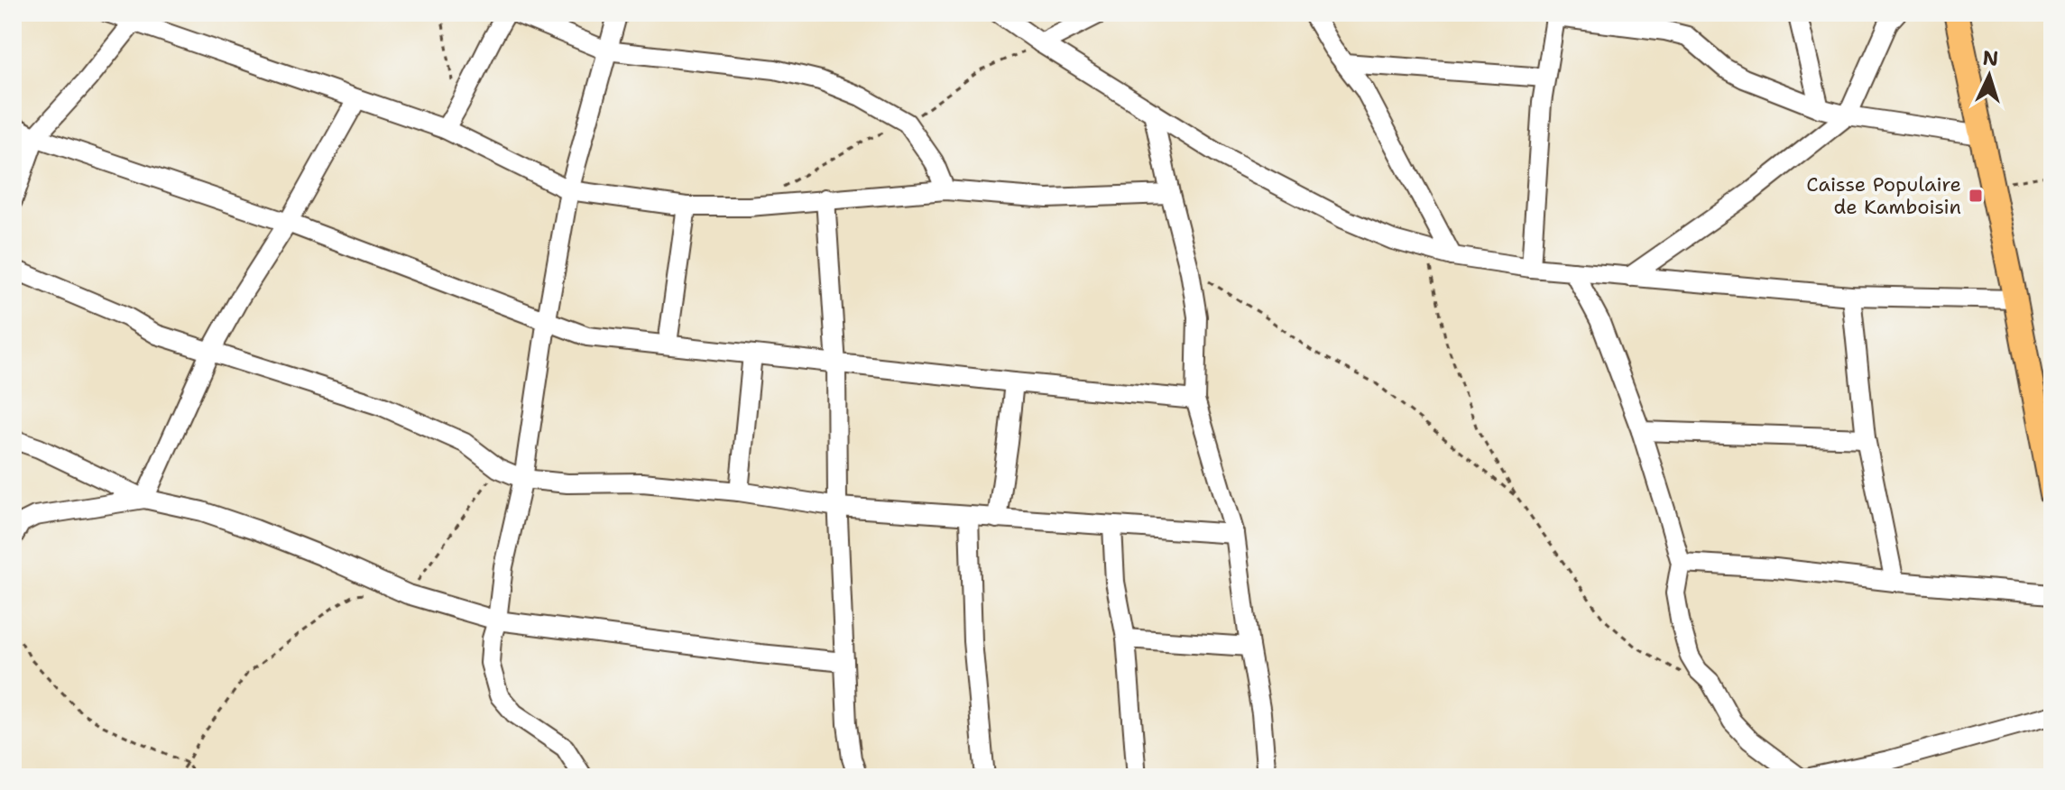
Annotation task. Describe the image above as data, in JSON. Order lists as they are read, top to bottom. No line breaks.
{"places":{"transit":["Caisse Populaire de Kamboisin"]},"north":"top"}
